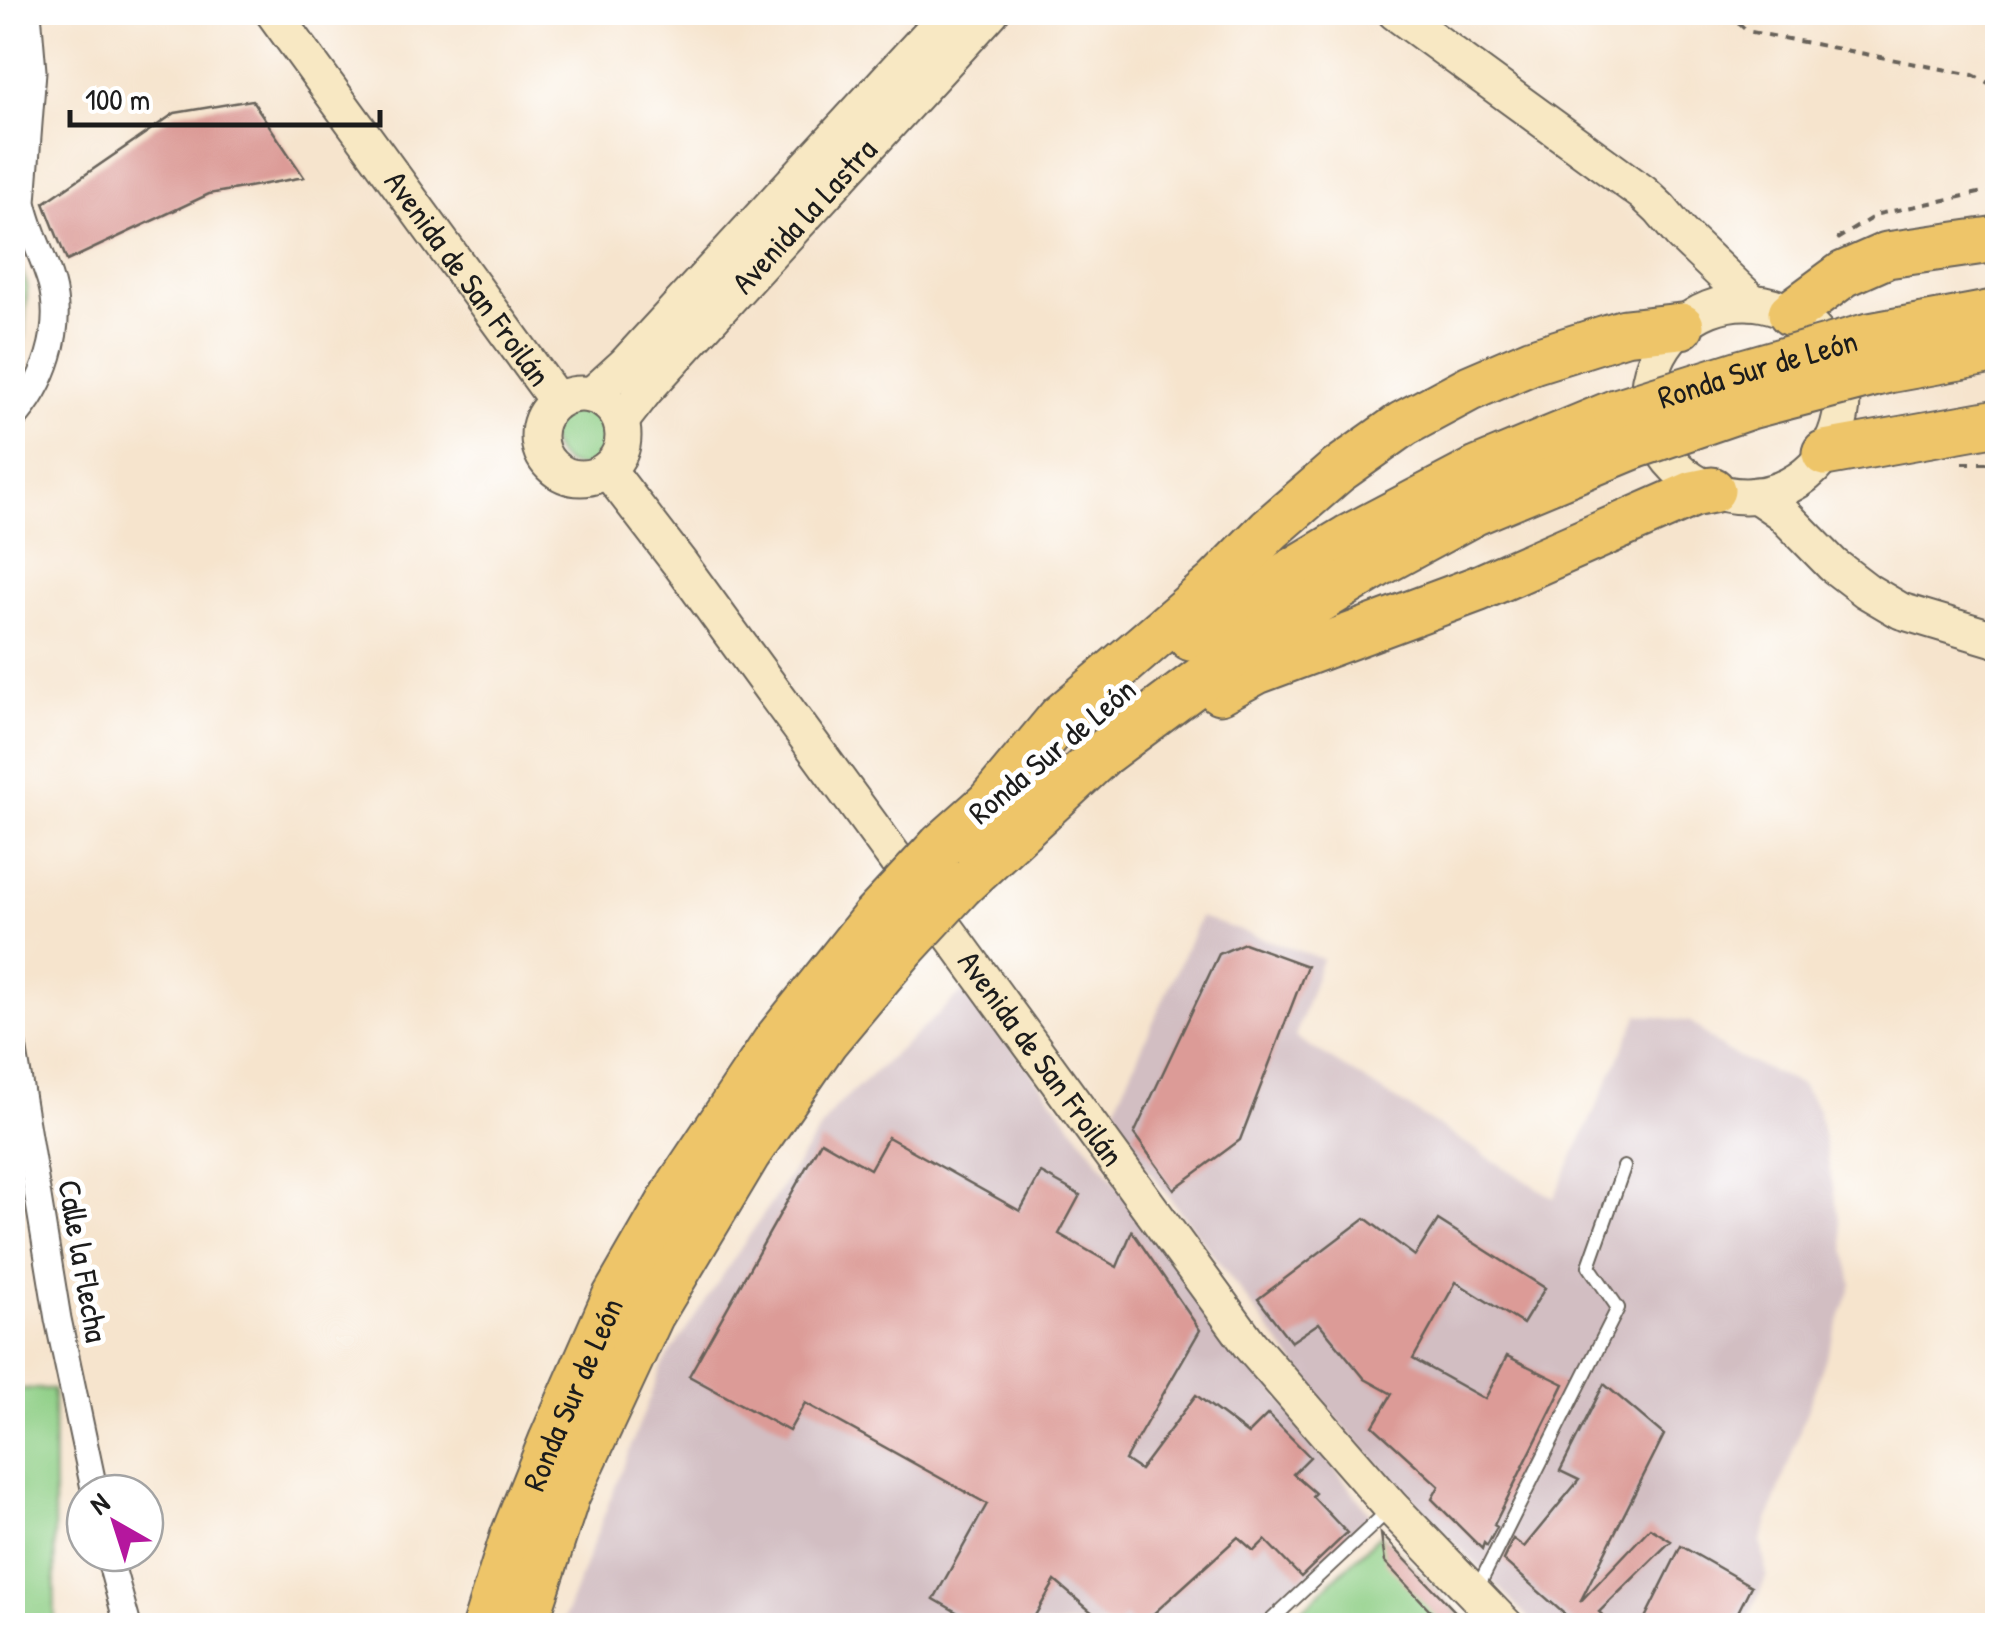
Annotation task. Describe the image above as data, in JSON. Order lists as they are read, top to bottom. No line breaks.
{"streets":{"highway":["Ronda Sur de León"],"street":["Avenida la Lastra","Avenida de San Froilán","Calle la Flecha"]},"crossings":[["Avenida la Lastra","Avenida de San Froilán"]],"scale_bar":"100 m","north":"top left"}
